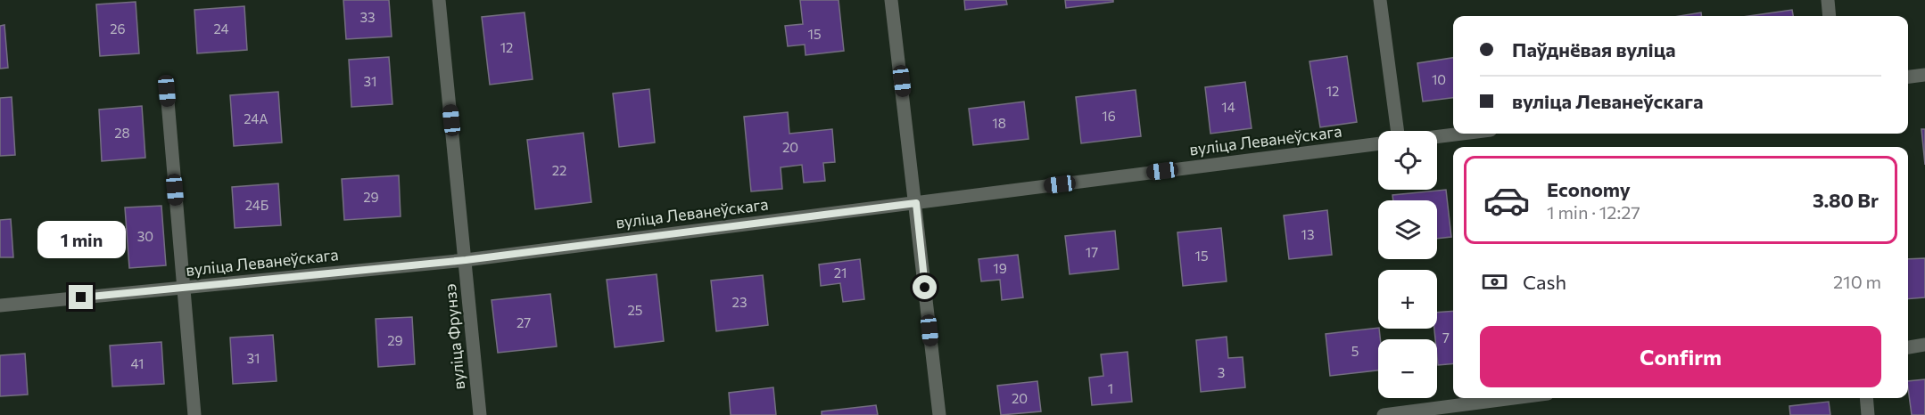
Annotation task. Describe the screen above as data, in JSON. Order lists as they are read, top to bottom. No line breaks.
{"streets":{"street":["вуліца Леванеўскага","вуліца Фрунзэ"]},"crossings":[["вуліца Леванеўскага","вуліца Фрунзэ"]],"house_numbers":["33","26","24","15","12","10","31","12","14","16","24А","18","28","20","22","29","24Б","13","30","17","15","19","21","23","25","27","7","29","5","31","41","3","1","20"],"page":{"banner":["Паўднёвая вуліца","вуліца Леванеўскага"],"map_buttons":["+","−"],"list":[{"name":"Economy","note":"1 min · 12:27","value":"3.80 Br"}],"bubble":"1 min","pay":["Cash","210 m"],"buttons":"Confirm"}}
